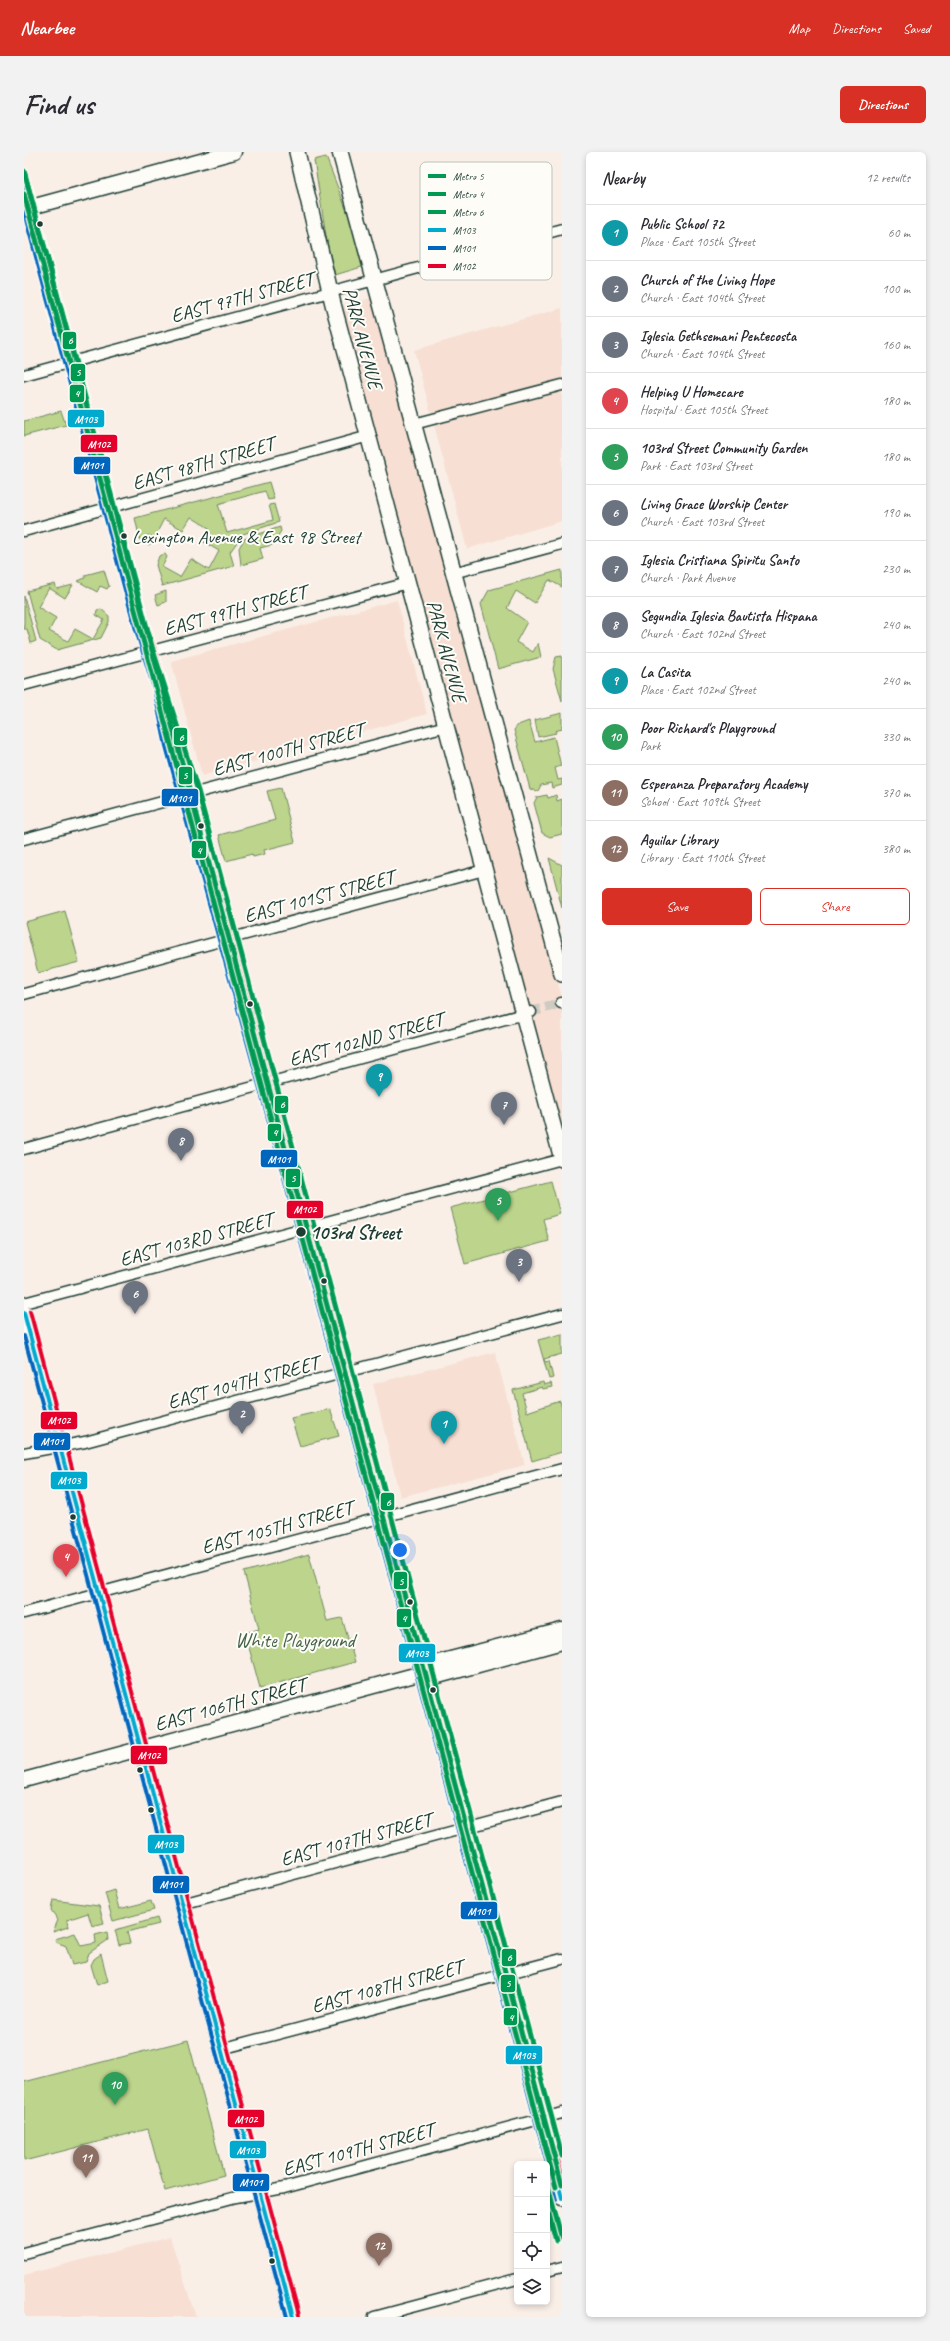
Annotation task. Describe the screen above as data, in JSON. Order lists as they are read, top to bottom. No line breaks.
{"streets":{"main road":["PARK AVENUE","EAST 106TH STREET"],"street":["EAST 97TH STREET","EAST 98TH STREET","EAST 99TH STREET","EAST 100TH STREET","EAST 101ST STREET","EAST 102ND STREET","EAST 103RD STREET","EAST 104TH STREET","EAST 105TH STREET","EAST 107TH STREET","EAST 108TH STREET","EAST 109TH STREET"]},"crossings":[["EAST 97TH STREET","PARK AVENUE"],["PARK AVENUE","EAST 98TH STREET"],["PARK AVENUE","EAST 99TH STREET"],["PARK AVENUE","EAST 100TH STREET"],["PARK AVENUE","EAST 101ST STREET"],["PARK AVENUE","EAST 102ND STREET"],["PARK AVENUE","EAST 103RD STREET"]],"parks":["White Playground"],"places":["Lexington Avenue & East 98 Street","103rd Street"],"lines":["metro line 5","metro line 6","transit line M102","transit line M103","metro line 4","transit line M101"],"legend":["Metro 5","Metro 4","Metro 6","M103","M101","M102"],"page":{"header":"Nearbee","nav":["Map","Directions","Saved"],"buttons":["Directions",["Save","Share"]],"title":"Find us","heading":["Nearby","12 results"],"list":[{"mark":"1","name":"Public School 72","note":"Place · East 105th Street","value":"60 m"},{"mark":"2","name":"Church of the Living Hope","note":"Church · East 104th Street","value":"100 m"},{"mark":"3","name":"Iglesia Gethsemani Pentecosta","note":"Church · East 104th Street","value":"160 m"},{"mark":"4","name":"Helping U Homecare","note":"Hospital · East 105th Street","value":"180 m"},{"mark":"5","name":"103rd Street Community Garden","note":"Park · East 103rd Street","value":"180 m"},{"mark":"6","name":"Living Grace Worship Center","note":"Church · East 103rd Street","value":"190 m"},{"mark":"7","name":"Iglesia Cristiana Spiritu Santo","note":"Church · Park Avenue","value":"230 m"},{"mark":"8","name":"Segundia Iglesia Bautista Hispana","note":"Church · East 102nd Street","value":"240 m"},{"mark":"9","name":"La Casita","note":"Place · East 102nd Street","value":"240 m"},{"mark":"10","name":"Poor Richard's Playground","note":"Park","value":"330 m"},{"mark":"11","name":"Esperanza Preparatory Academy","note":"School · East 109th Street","value":"370 m"},{"mark":"12","name":"Aguilar Library","note":"Library · East 110th Street","value":"380 m"}],"pins":["9","7","8","5","3","6","2","1","4","10","11","12"],"map_buttons":["+","−"]}}
